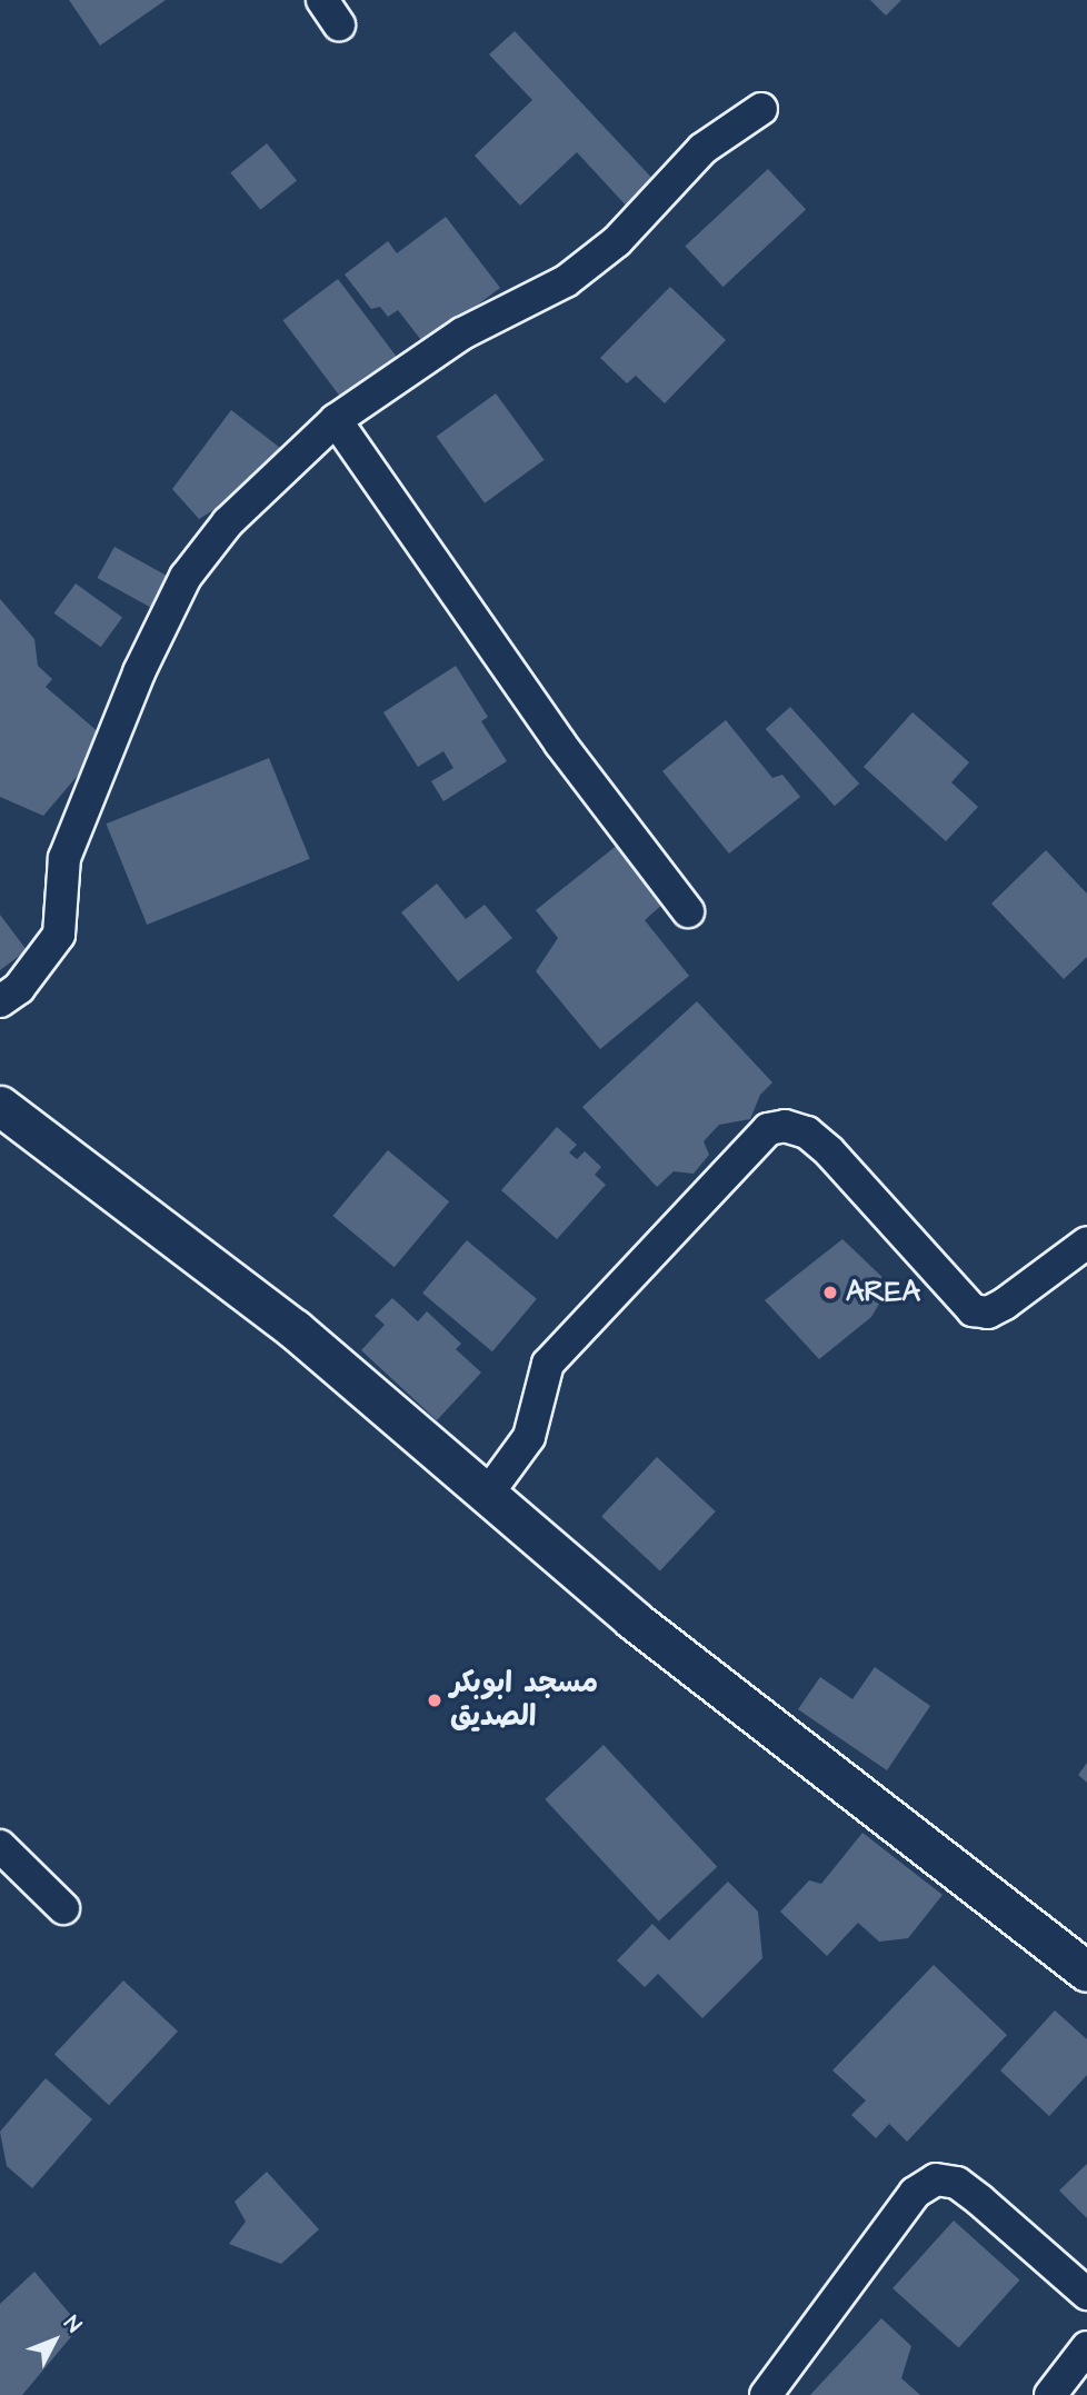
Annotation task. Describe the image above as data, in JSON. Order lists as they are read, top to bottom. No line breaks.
{"places":["AREA","مسجد ابوبكر الصديق"],"north":"top right"}
